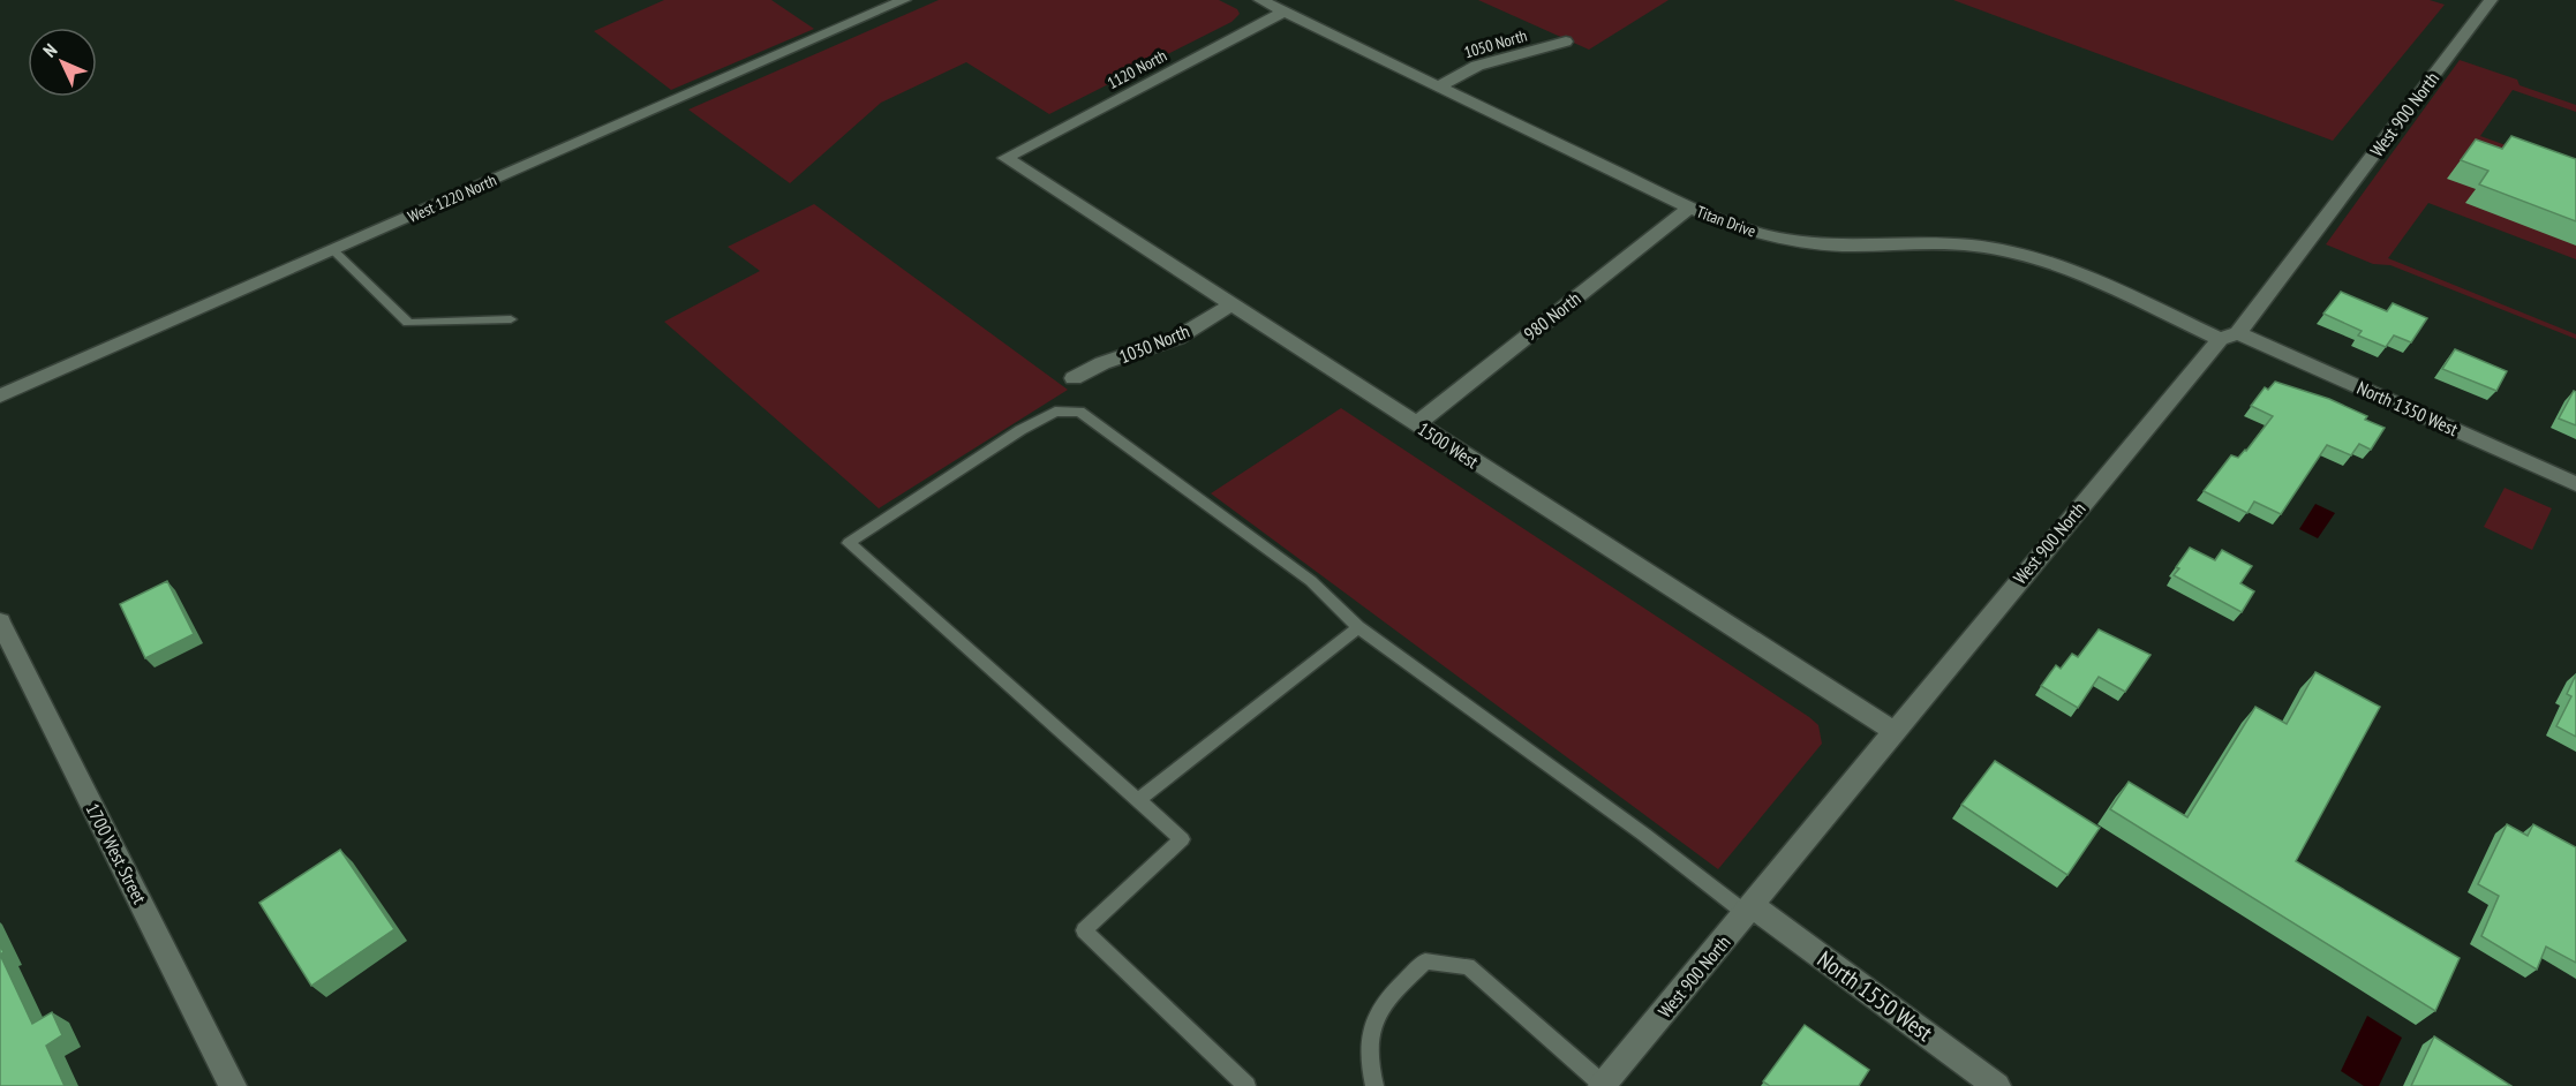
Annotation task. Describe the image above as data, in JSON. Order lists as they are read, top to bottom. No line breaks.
{"streets":{"street":["1050 North","1120 North","West 900 North","West 1220 North","Titan Drive","980 North","1030 North","North 1350 West","1500 West","1700 West Street","North 1550 West"]},"crossings":[["1050 North","Titan Drive"],["1120 North","Titan Drive"],["1120 North","1500 West"],["West 900 North","Titan Drive"],["West 900 North","North 1350 West"],["West 900 North","1500 West"],["West 900 North","North 1550 West"],["Titan Drive","980 North"],["Titan Drive","North 1350 West"],["980 North","1500 West"],["1030 North","1500 West"]],"north":"top left"}
